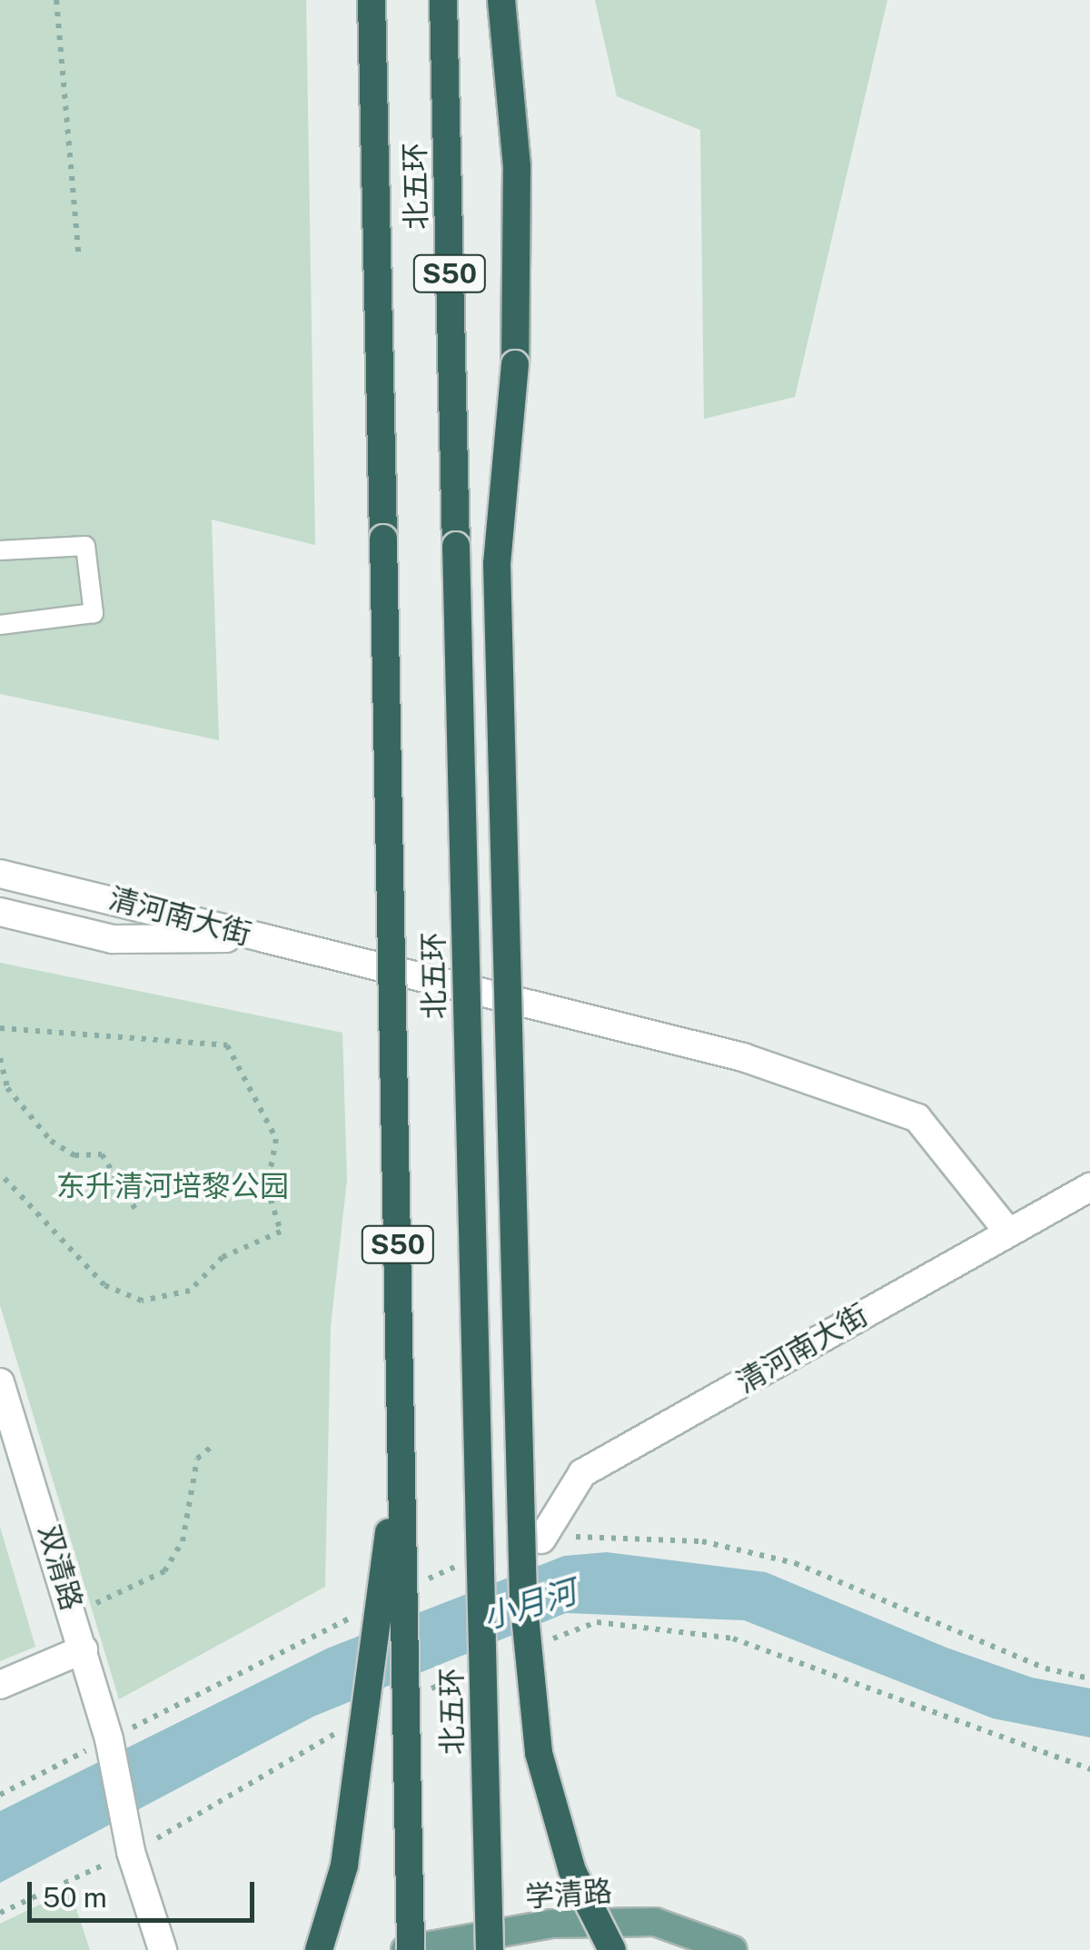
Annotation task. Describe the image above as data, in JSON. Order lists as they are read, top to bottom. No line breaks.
{"streets":{"highway":["北五环","S50"],"main road":["学清路"],"street":["清河南大街","双清路"]},"crossings":[["北五环","学清路"]],"water":["小月河"],"parks":["东升清河培黎公园"],"scale_bar":"50 m"}
